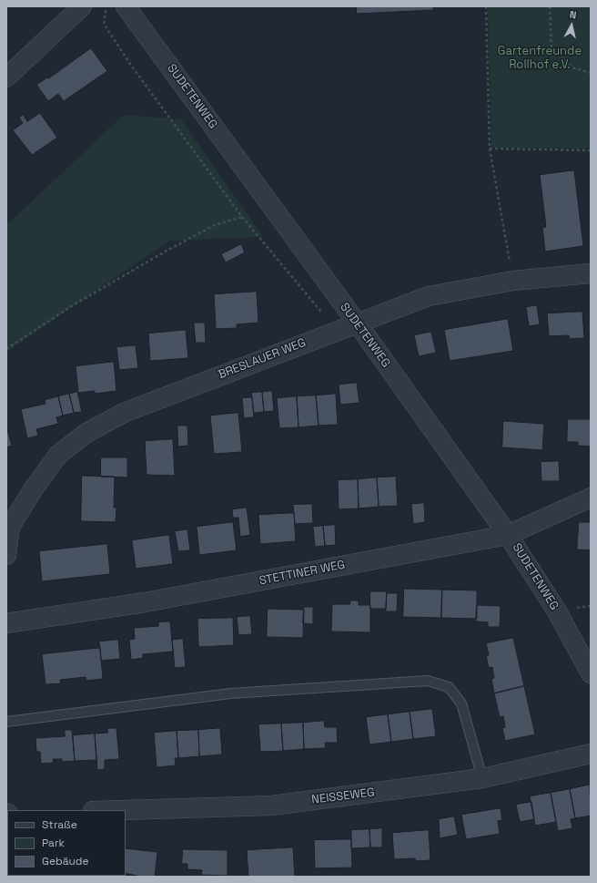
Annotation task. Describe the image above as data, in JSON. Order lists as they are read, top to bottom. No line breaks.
{"streets":{"street":["SUDETENWEG","BRESLAUER WEG","STETTINER WEG","NEISSEWEG"]},"crossings":[["SUDETENWEG","BRESLAUER WEG"],["SUDETENWEG","STETTINER WEG"]],"parks":["Gartenfreunde Rollhof e.V."],"legend":["Straße","Park","Gebäude"],"north":"top"}
